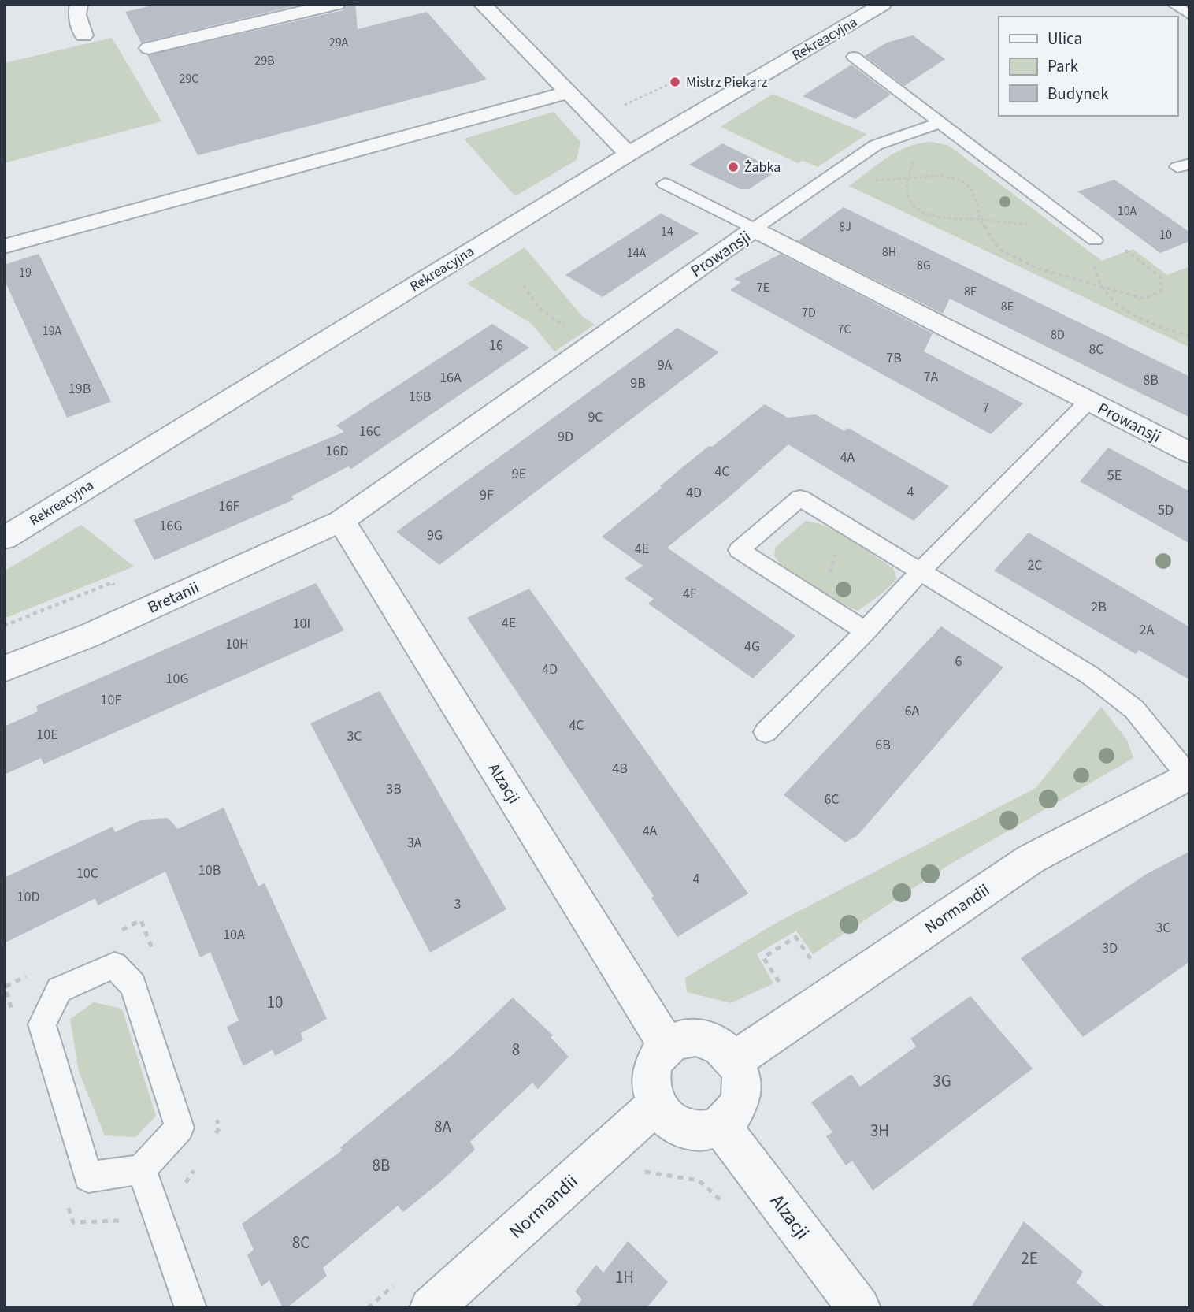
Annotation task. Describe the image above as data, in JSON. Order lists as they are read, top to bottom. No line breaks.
{"streets":{"street":["Rekreacyjna","Prowansji","Bretanii","Alzacji","Normandii"]},"crossings":[["Prowansji","Bretanii"],["Prowansji","Alzacji"],["Bretanii","Alzacji"],["Alzacji","Normandii"]],"places":["Mistrz Piekarz","Żabka"],"house_numbers":["29A","29B","29C","10A","8J","14","10","8H","14A","8G","19","7E","8F","8E","7D","7C","19A","8D","16","8C","7B","9A","7A","16A","8B","9B","19B","16B","7","9C","16C","9D","16D","4A","4C","9E","5E","4","4D","9F","16F","5D","16G","9G","4E","2C","4F","2B","4E","10I","2A","10H","4G","6","4D","10G","10F","6A","4C","10E","3C","6B","4B","3B","6C","4A","3A","10B","10C","4","10D","3","3C","10A","3D","10","8","3G","8A","3H","8B","8C","2E","1H"],"legend":["Ulica","Park","Budynek"]}
